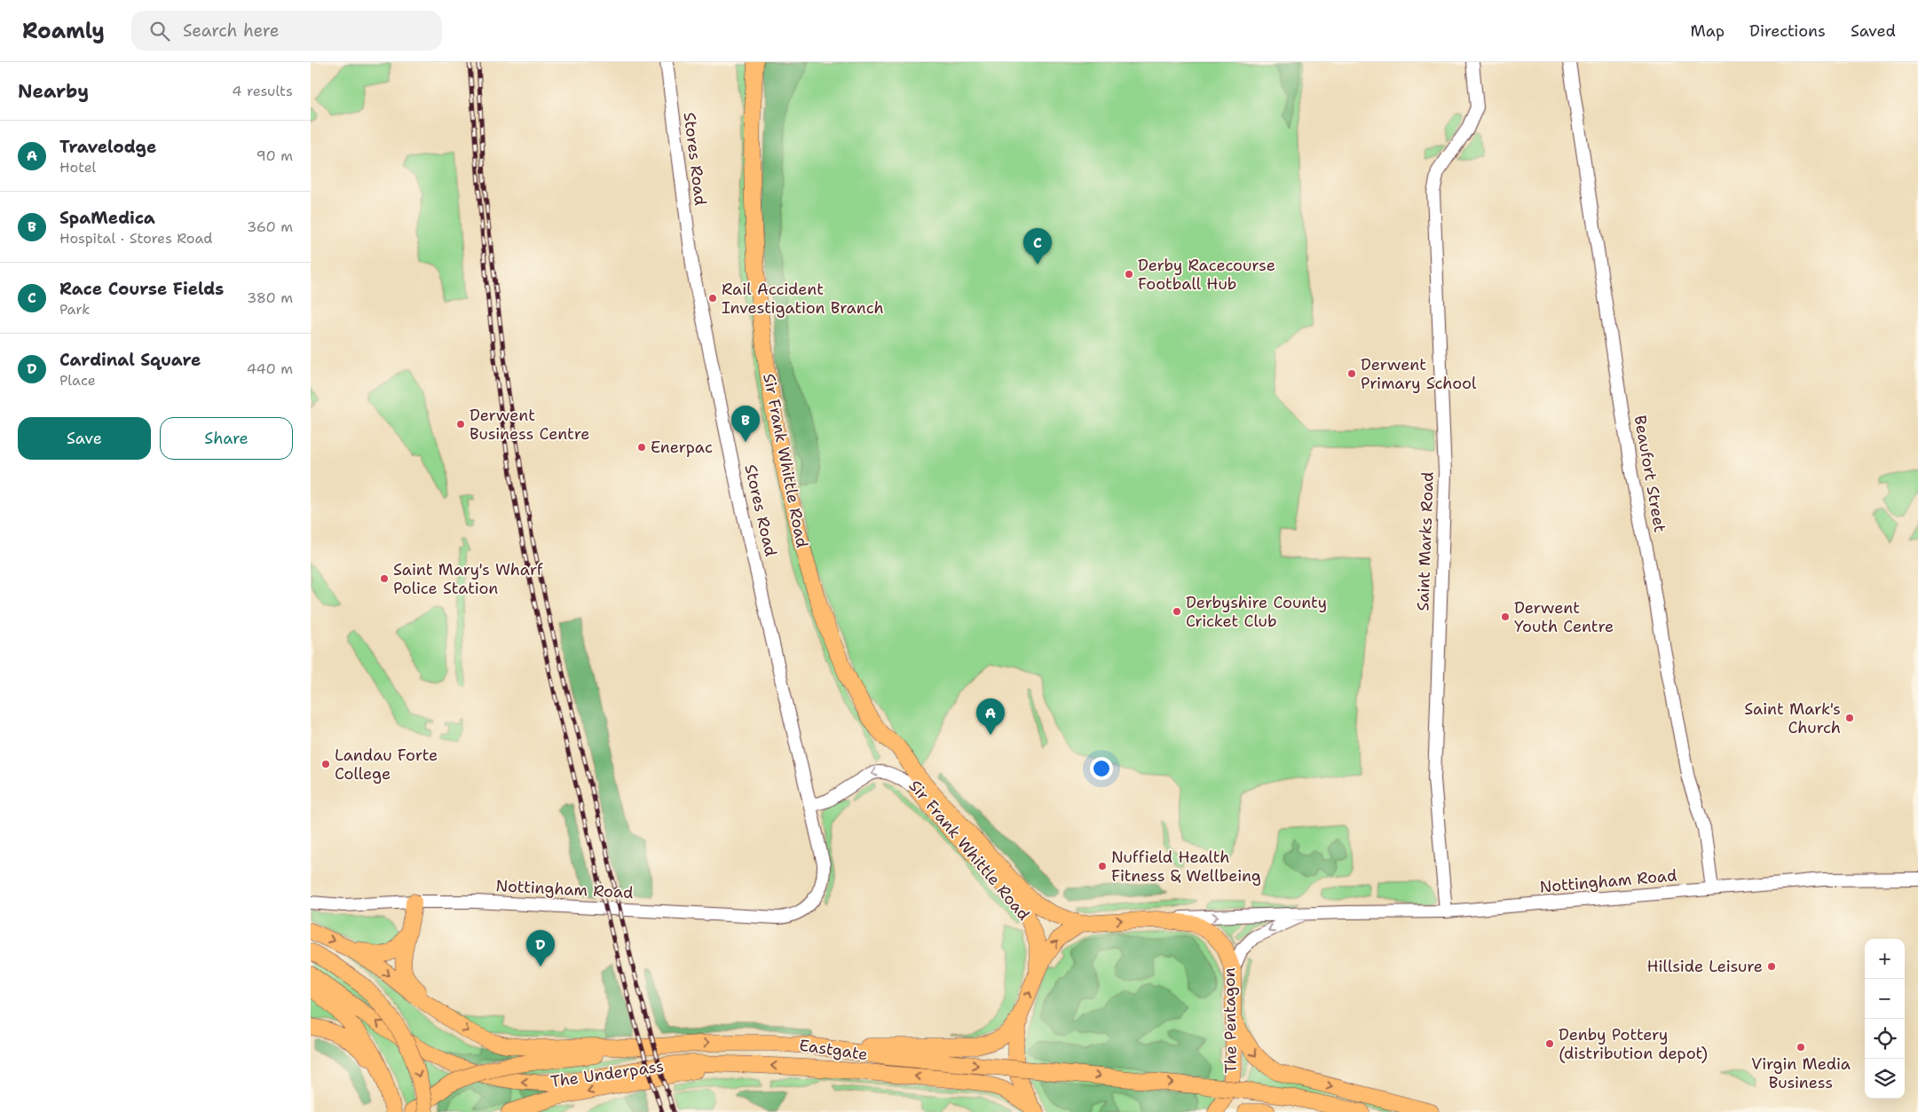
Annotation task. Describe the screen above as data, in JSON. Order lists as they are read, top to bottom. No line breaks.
{"streets":{"main road":["Sir Frank Whittle Road","The Pentagon","Eastgate","The Underpass"],"street":["Stores Road","Beaufort Street","Saint Marks Road","Nottingham Road"]},"crossings":[["Stores Road","Nottingham Road"],["Sir Frank Whittle Road","The Pentagon"],["Beaufort Street","Nottingham Road"],["Saint Marks Road","Nottingham Road"],["Nottingham Road","The Pentagon"],["The Pentagon","Eastgate"],["Eastgate","The Underpass"]],"places":["Derby Racecourse Football Hub","Rail Accident Investigation Branch","Derwent Primary School","Derwent Business Centre","Enerpac","Saint Mary's Wharf Police Station","Derbyshire County Cricket Club","Derwent Youth Centre","Saint Mark's Church","Landau Forte College","Nuffield Health Fitness & Wellbeing","Hillside Leisure","Denby Pottery (distribution depot)","Virgin Media Business"],"page":{"header":"Roamly","search":"Search here","nav":["Map","Directions","Saved"],"heading":["Nearby","4 results"],"list":[{"mark":"A","name":"Travelodge","note":"Hotel","value":"90 m"},{"mark":"B","name":"SpaMedica","note":"Hospital · Stores Road","value":"360 m"},{"mark":"C","name":"Race Course Fields","note":"Park","value":"380 m"},{"mark":"D","name":"Cardinal Square","note":"Place","value":"440 m"}],"pins":["C","B","A","D"],"buttons":["Save","Share"],"map_buttons":["+","−"]}}
